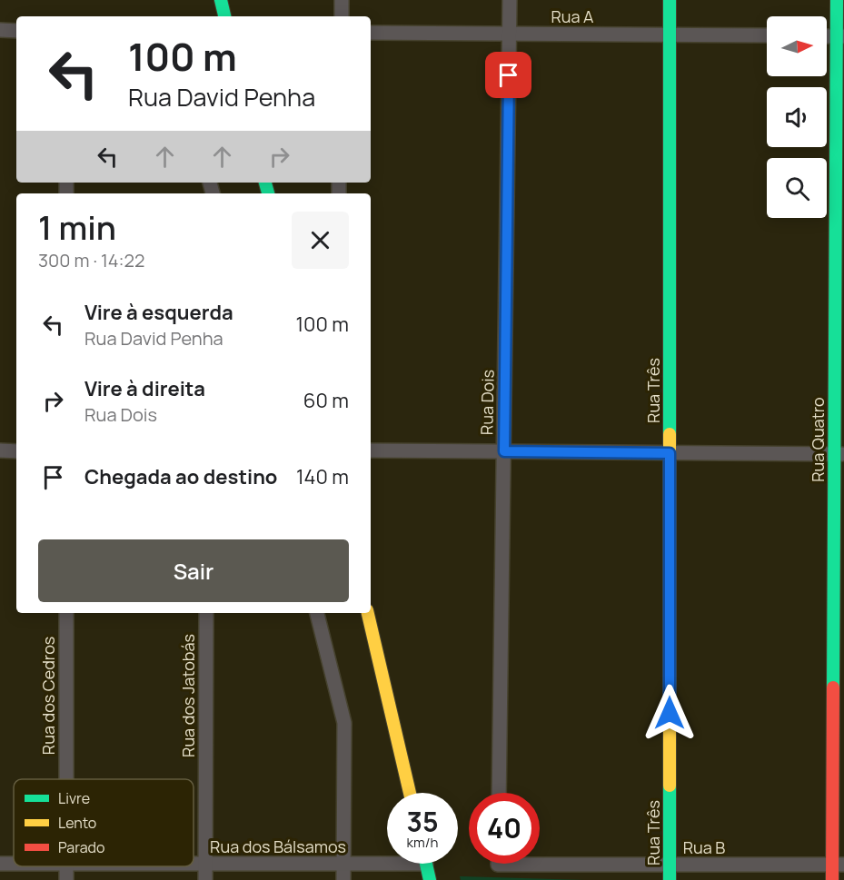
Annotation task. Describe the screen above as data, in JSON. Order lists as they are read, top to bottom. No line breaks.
{"streets":{"street":["Rua A","Rua Três","Rua Dois","Rua Quatro","Rua dos Cedros","Rua dos Jatobás","Rua dos Bálsamos","Rua B"]},"crossings":[["Rua A","Rua Três"],["Rua A","Rua Dois"],["Rua Três","Rua B"],["Rua Quatro","Rua B"],["Rua dos Jatobás","Rua dos Bálsamos"]],"legend":["Livre","Lento","Parado"],"north":"right","page":{"turn":["100 m","Rua David Penha"],"heading":["1 min","300 m · 14:22"],"list":[{"name":"Vire à esquerda","note":"Rua David Penha","value":"100 m"},{"name":"Vire à direita","note":"Rua Dois","value":"60 m"},{"name":"Chegada ao destino","value":"140 m"}],"buttons":"Sair","speed":"35 km/h","limit":"40"}}
